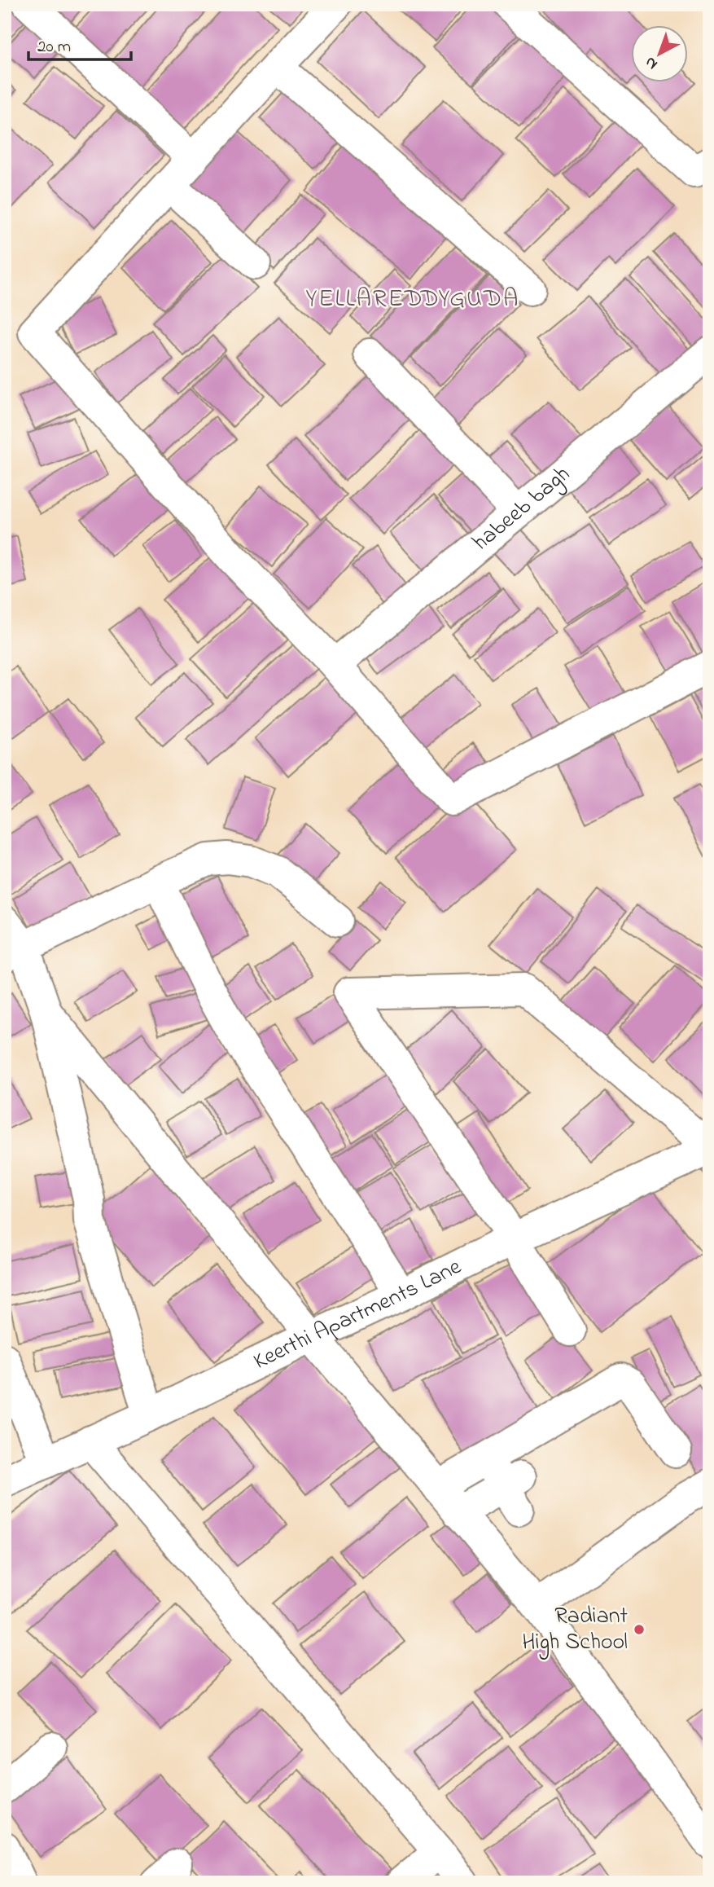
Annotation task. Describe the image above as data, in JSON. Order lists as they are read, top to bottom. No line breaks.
{"streets":{"street":["habeeb bagh","Keerthi Apartments Lane"]},"districts":["YELLAREDDYGUDA"],"places":["Radiant High School"],"scale_bar":"20 m","north":"bottom left"}
